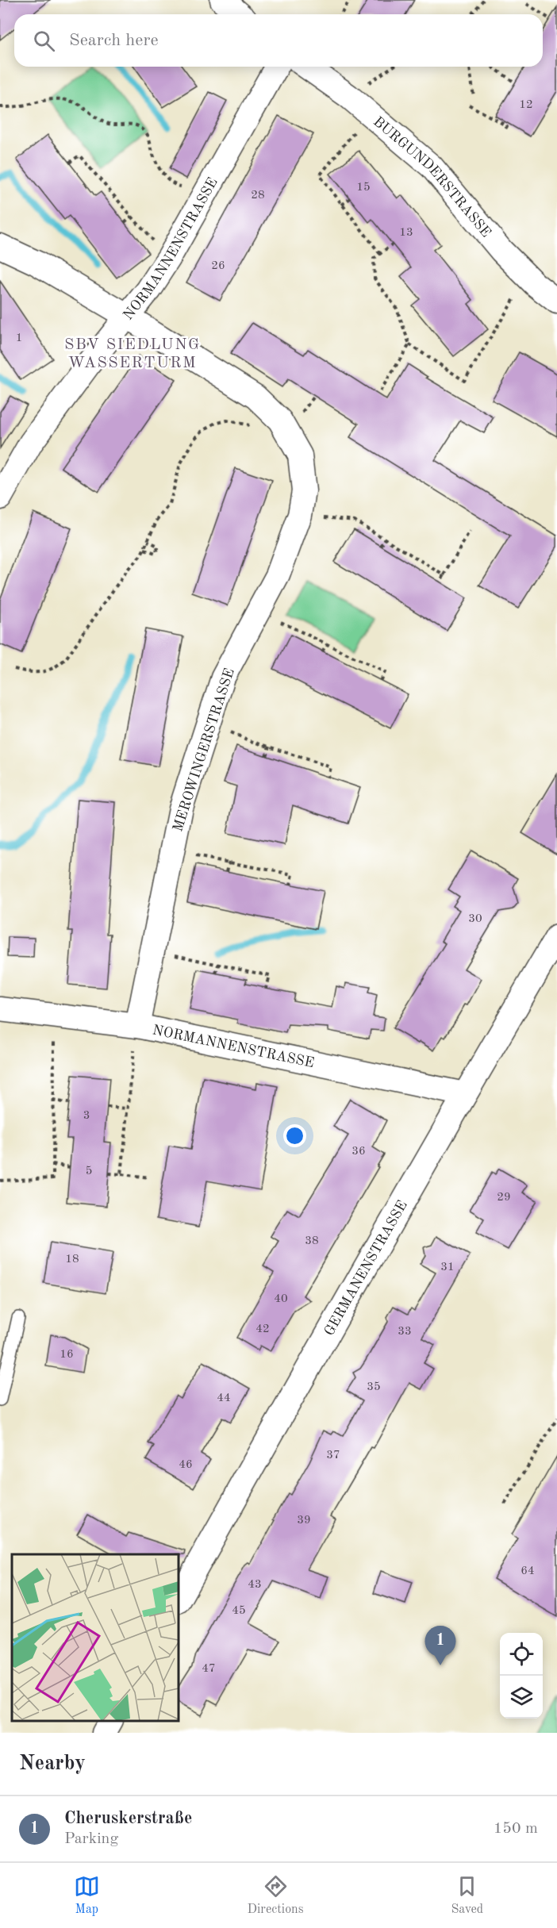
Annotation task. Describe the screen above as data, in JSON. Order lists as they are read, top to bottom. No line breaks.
{"streets":{"street":["BURGUNDERSTRASSE","NORMANNENSTRASSE","MEROWINGERSTRASSE","GERMANENSTRASSE"]},"crossings":[["NORMANNENSTRASSE","MEROWINGERSTRASSE"],["NORMANNENSTRASSE","GERMANENSTRASSE"]],"districts":["SBV SIEDLUNG WASSERTURM"],"house_numbers":["12","15","28","13","26","1","30","3","36","5","29","38","18","31","40","42","33","16","35","44","37","46","39","64","43","45","47"],"page":{"search":"Search here","pins":"1","heading":"Nearby","list":[{"mark":"1","name":"Cheruskerstraße","note":"Parking","value":"150 m"}],"nav":["Map","Directions","Saved"]}}
